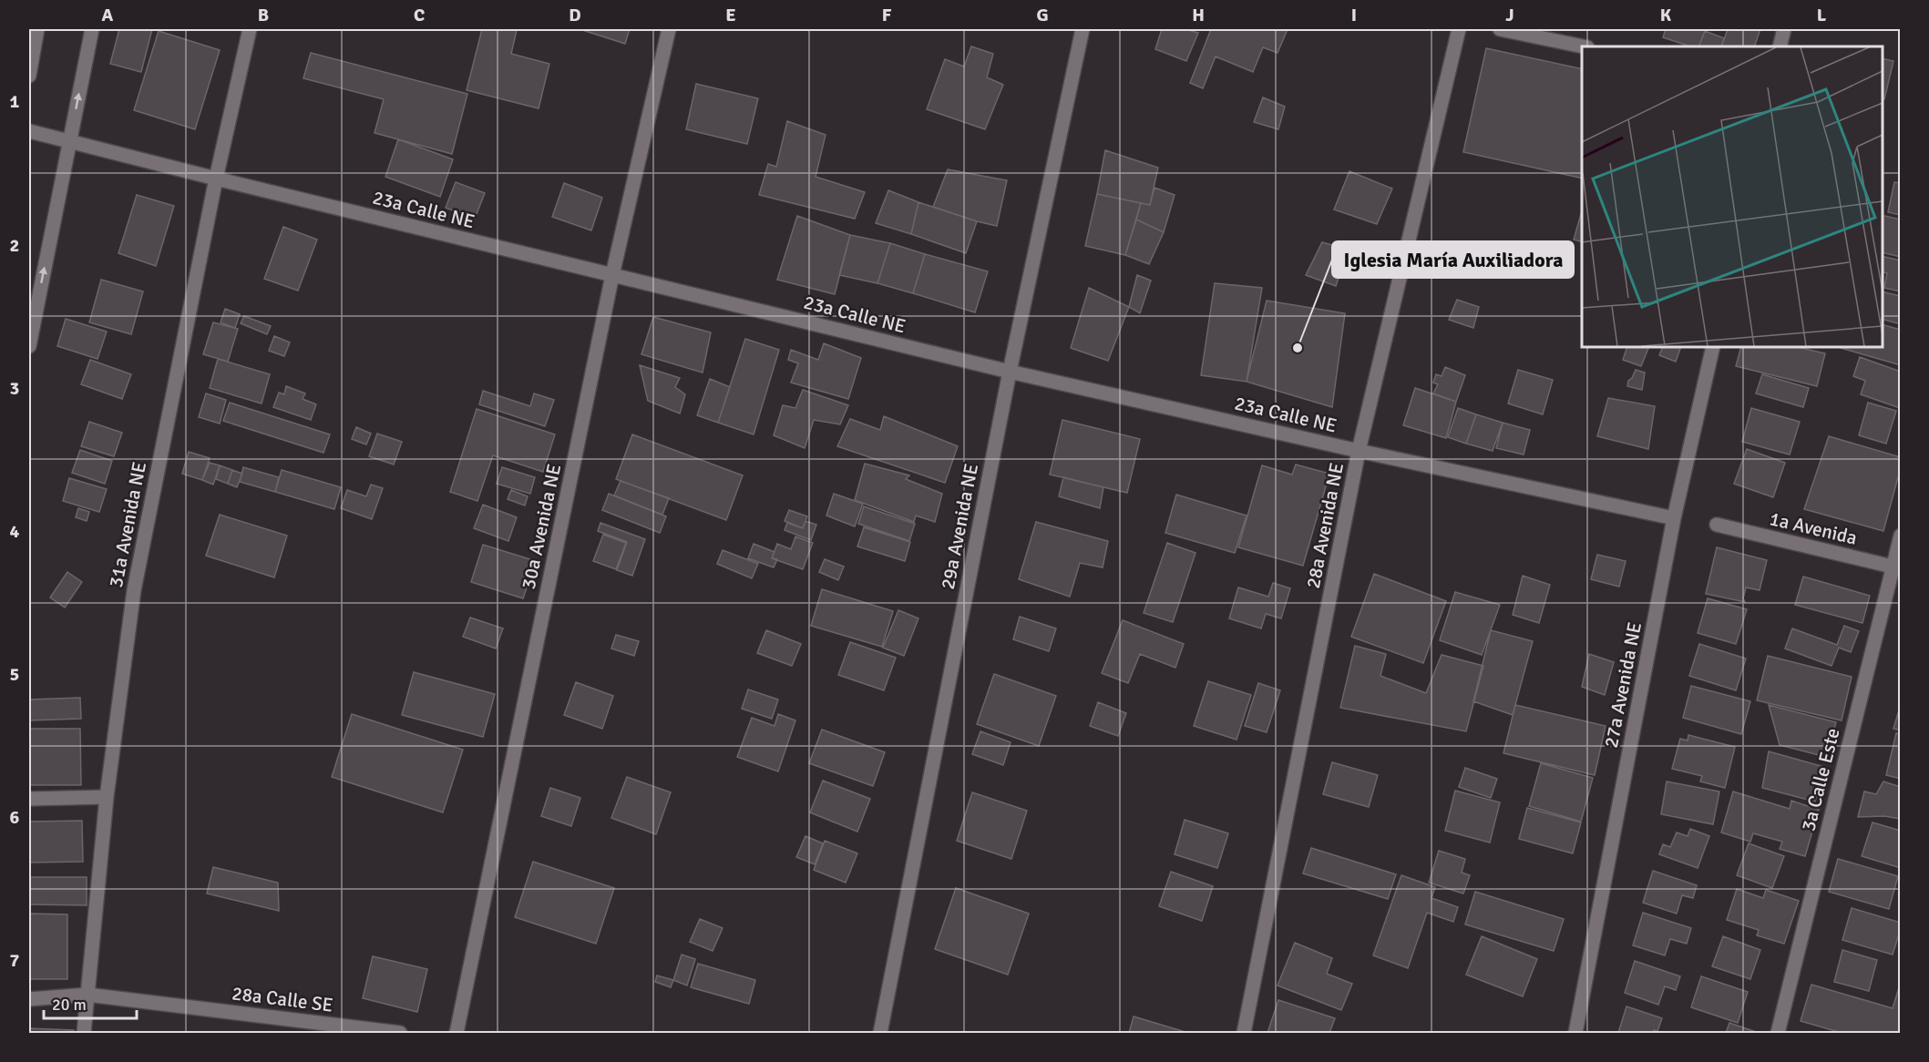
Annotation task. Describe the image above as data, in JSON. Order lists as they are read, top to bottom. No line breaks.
{"streets":{"street":["23a Calle NE","31a Avenida NE","28a Avenida NE","30a Avenida NE","29a Avenida NE","1a Avenida","27a Avenida NE","3a Calle Este","28a Calle SE"]},"crossings":[["23a Calle NE","31a Avenida NE"],["23a Calle NE","28a Avenida NE"],["23a Calle NE","30a Avenida NE"],["23a Calle NE","29a Avenida NE"],["23a Calle NE","27a Avenida NE"],["31a Avenida NE","28a Calle SE"],["1a Avenida","3a Calle Este"]],"places":["Iglesia María Auxiliadora"],"scale_bar":"20 m","grid":{"columns":["A","B","C","D","E","F","G","H","I","J","K","L"],"rows":["1","2","3","4","5","6","7"]}}
